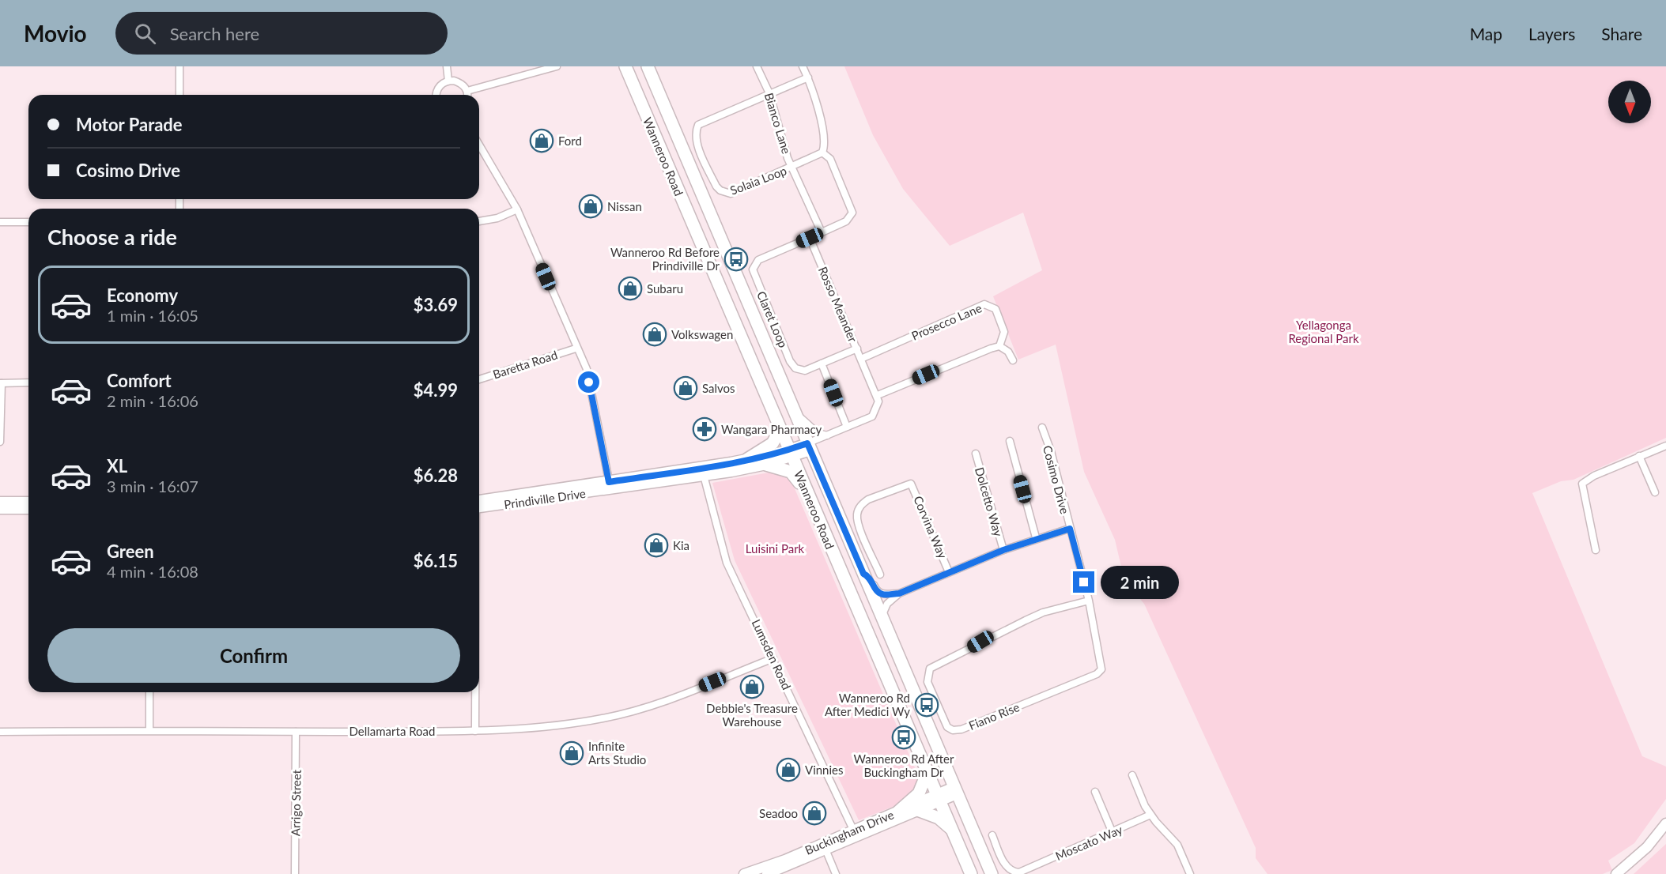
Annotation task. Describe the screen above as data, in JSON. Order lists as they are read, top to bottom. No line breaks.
{"streets":{"highway":["Wanneroo Road"],"street":["Bianco Lane","Solaia Loop","Rosso Meander","Claret Loop","Prosecco Lane","Baretta Road","Cosimo Drive","Prindiville Drive","Dolcetto Way","Corvina Way","Lumsden Road","Fiano Rise","Dellamarta Road","Arrigo Street","Buckingham Drive","Moscato Way"]},"crossings":[["Bianco Lane","Solaia Loop"],["Wanneroo Road","Prindiville Drive"],["Wanneroo Road","Buckingham Drive"],["Rosso Meander","Claret Loop"],["Rosso Meander","Prosecco Lane"],["Cosimo Drive","Fiano Rise"],["Prindiville Drive","Lumsden Road"],["Lumsden Road","Dellamarta Road"],["Lumsden Road","Buckingham Drive"],["Dellamarta Road","Arrigo Street"]],"parks":["Yellagonga Regional Park","Luisini Park"],"places":{"shop":["Ford","Nissan","Subaru","Volkswagen","Salvos","Kia","Debbie's Treasure Warehouse","Infinite Arts Studio","Vinnies","Seadoo"],"bus stop":["Wanneroo Rd Before Prindiville Dr","Wanneroo Rd After Medici Wy","Wanneroo Rd After Buckingham Dr"],"pharmacy":["Wangara Pharmacy"]},"north":"bottom","page":{"header":"Movio","search":"Search here","nav":["Map","Layers","Share"],"banner":["Motor Parade","Cosimo Drive"],"heading":"Choose a ride","list":[{"name":"Economy","note":"1 min · 16:05","value":"$3.69"},{"name":"Comfort","note":"2 min · 16:06","value":"$4.99"},{"name":"XL","note":"3 min · 16:07","value":"$6.28"},{"name":"Green","note":"4 min · 16:08","value":"$6.15"}],"bubble":"2 min","buttons":"Confirm"}}
